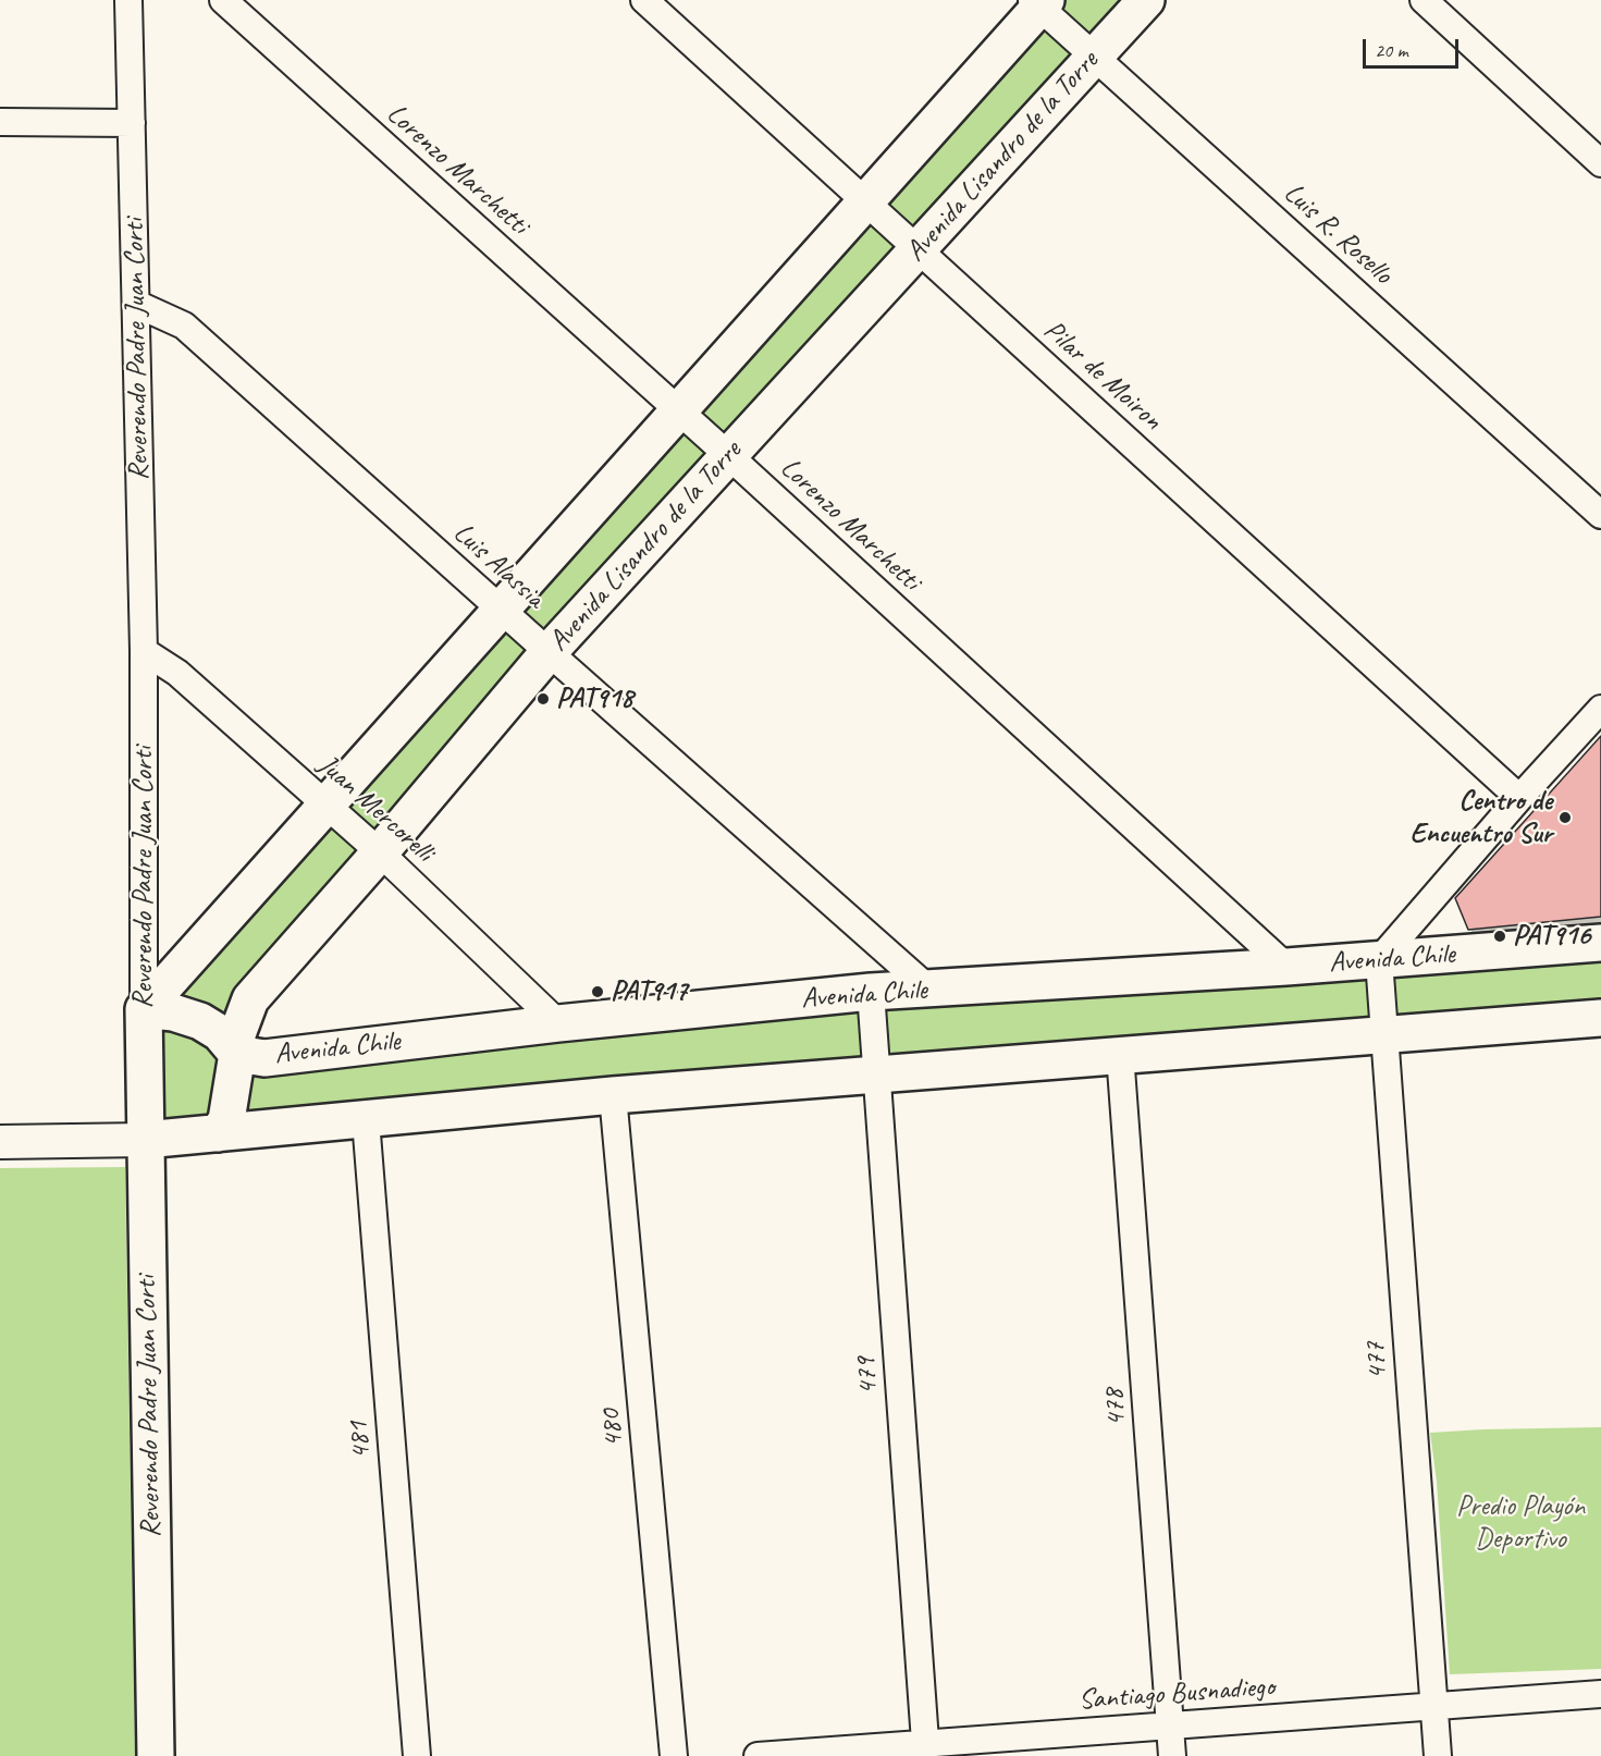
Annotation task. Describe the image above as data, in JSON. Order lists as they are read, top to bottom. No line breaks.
{"streets":{"main road":["Avenida Lisandro de la Torre","Reverendo Padre Juan Corti","Avenida Chile"],"street":["Lorenzo Marchetti","Luis R. Rosello","Pilar de Moiron","Luis Alassia","Juan Mercorelli","477","479","478","480","481","Santiago Busnadiego"]},"crossings":[["Avenida Lisandro de la Torre","Lorenzo Marchetti"],["Avenida Lisandro de la Torre","Luis R. Rosello"],["Avenida Lisandro de la Torre","Pilar de Moiron"],["Avenida Lisandro de la Torre","Luis Alassia"],["Avenida Lisandro de la Torre","Juan Mercorelli"],["Avenida Lisandro de la Torre","Avenida Chile"],["Lorenzo Marchetti","Avenida Chile"],["Reverendo Padre Juan Corti","Luis Alassia"],["Reverendo Padre Juan Corti","Juan Mercorelli"],["Reverendo Padre Juan Corti","Avenida Chile"],["Luis Alassia","Avenida Chile"],["Juan Mercorelli","Avenida Chile"],["Avenida Chile","477"],["Avenida Chile","479"],["477","Santiago Busnadiego"],["479","Santiago Busnadiego"],["478","Santiago Busnadiego"]],"parks":["Predio Playón Deportivo"],"places":["PAT918","Centro de Encuentro Sur","PAT916","PAT917"],"scale_bar":"20 m"}
